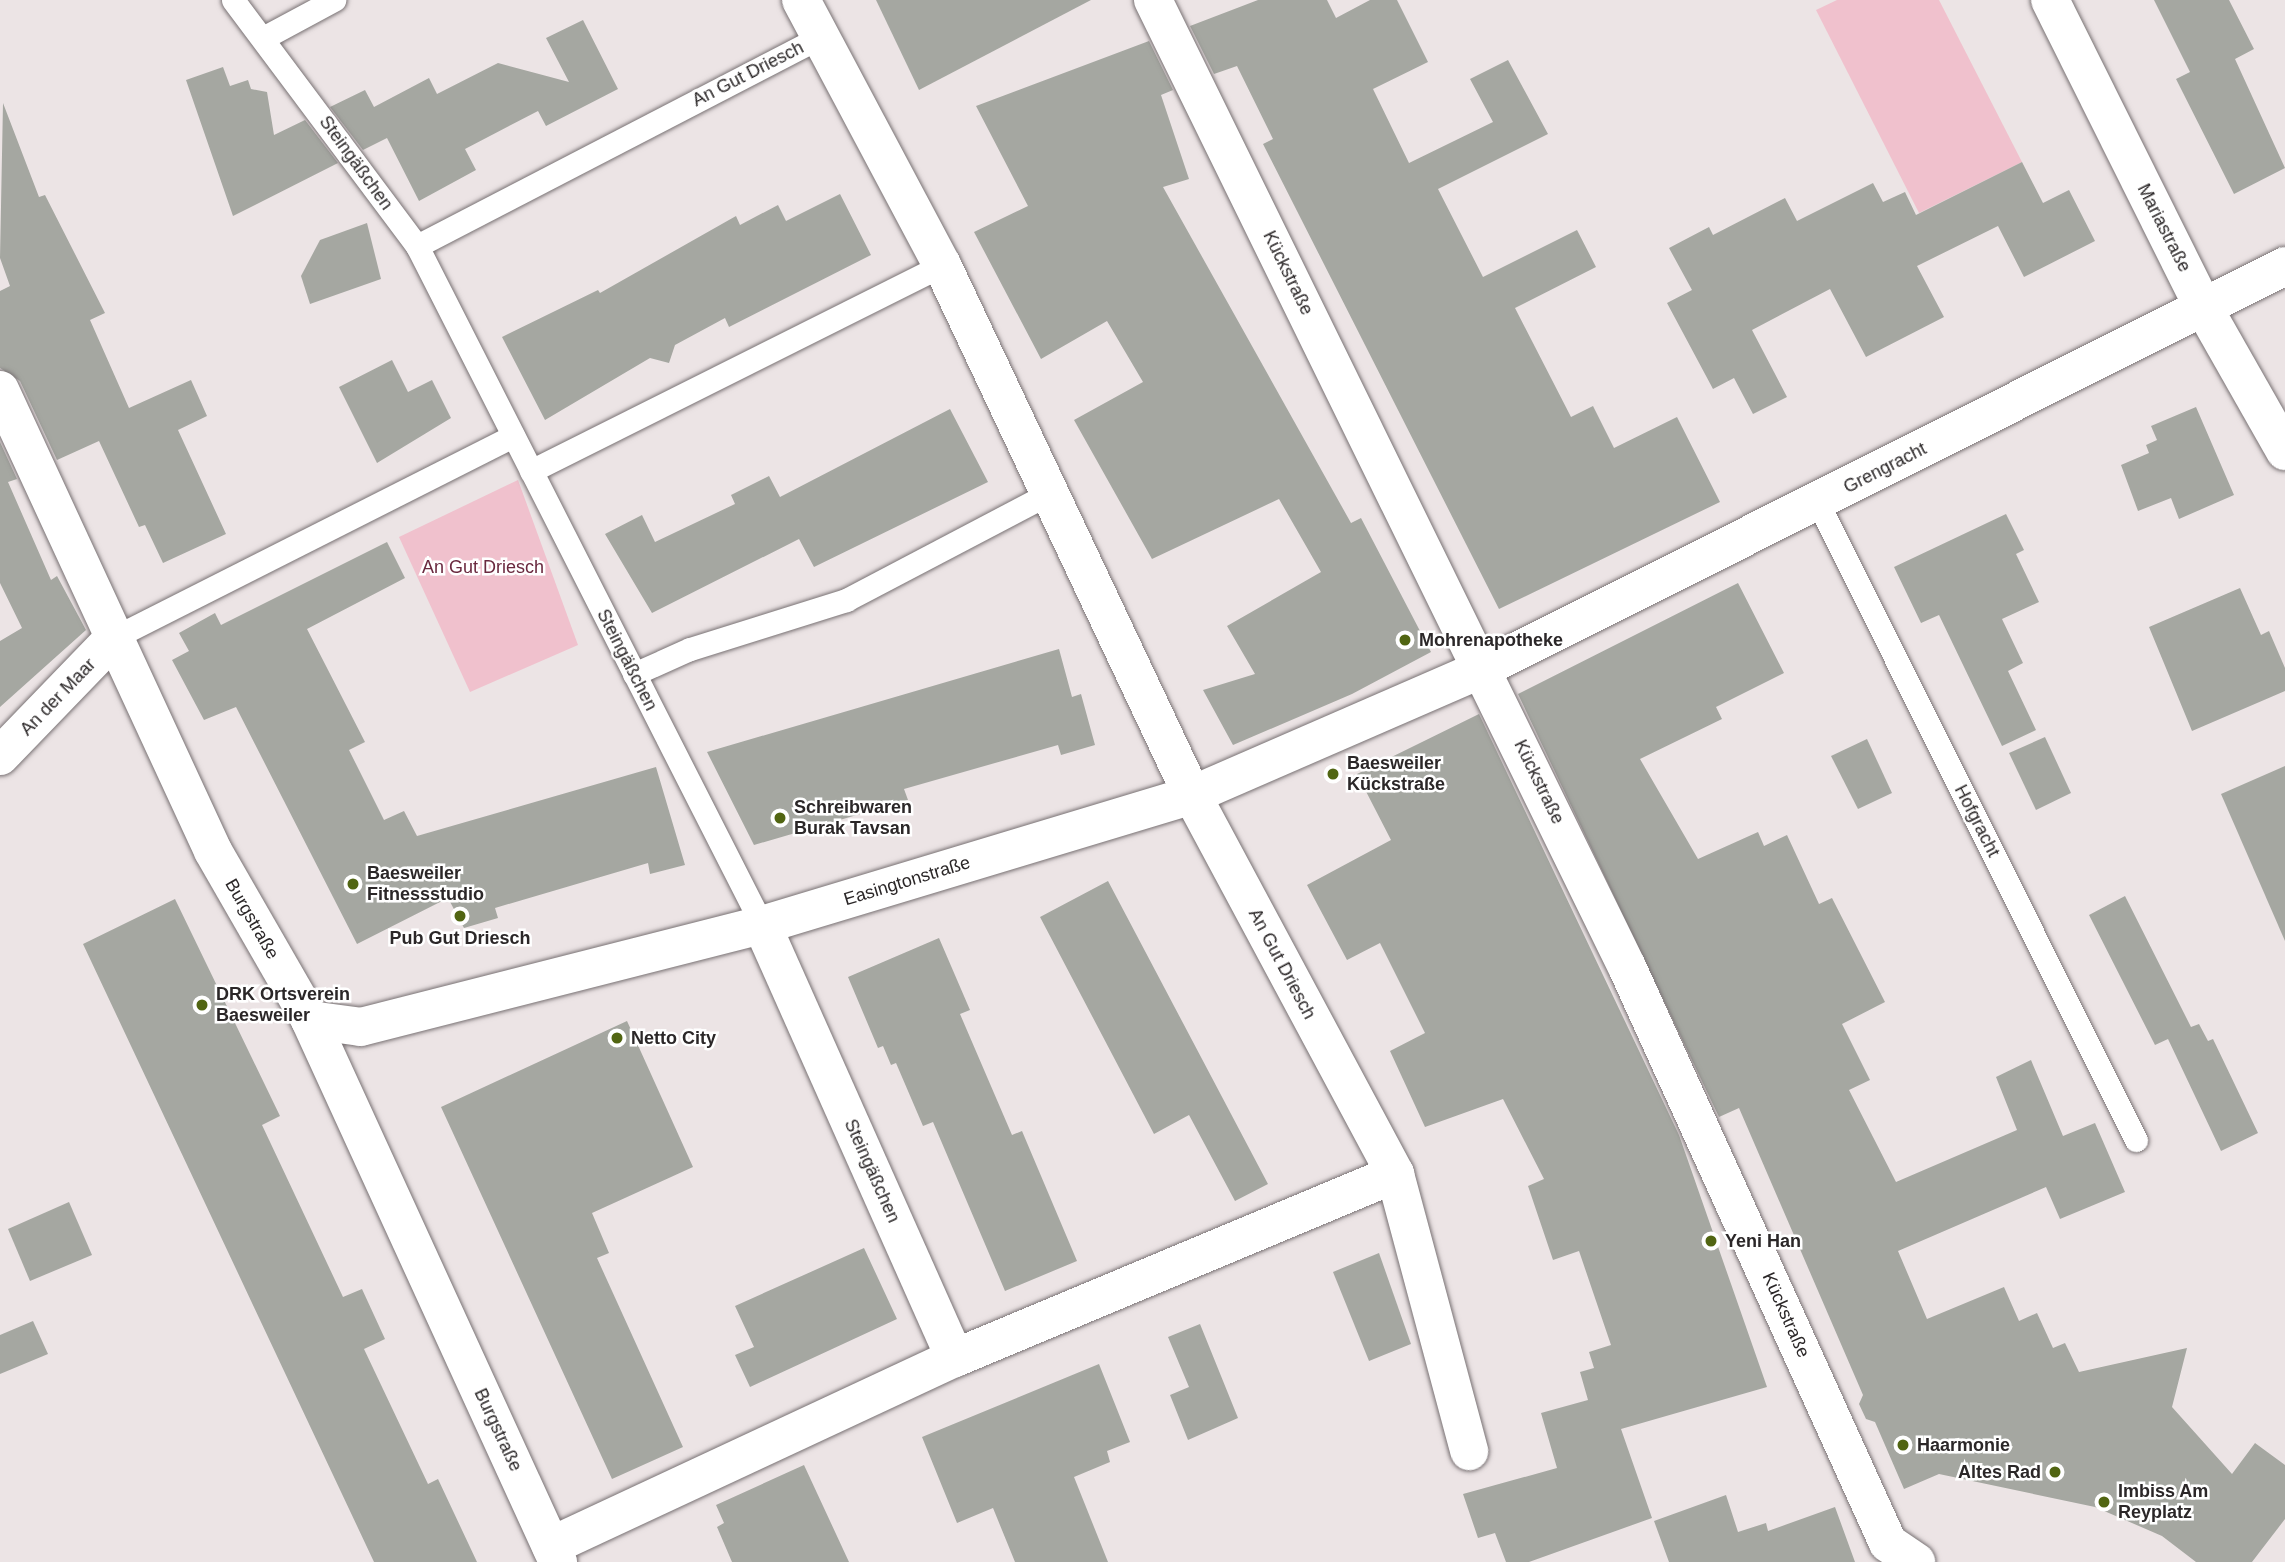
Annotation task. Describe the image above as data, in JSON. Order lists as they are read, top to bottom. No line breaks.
{"streets":{"street":["An Gut Driesch","Steingäßchen","Mariastraße","Kückstraße","Grengracht","An der Maar","Easingtonstraße","Burgstraße"],"lane":["Hofgracht"]},"crossings":[["An Gut Driesch","Steingäßchen"],["An Gut Driesch","Easingtonstraße"],["Steingäßchen","Easingtonstraße"],["Mariastraße","Grengracht"],["Kückstraße","Grengracht"],["Kückstraße","Easingtonstraße"],["Grengracht","Hofgracht"],["Grengracht","Easingtonstraße"],["An der Maar","Burgstraße"],["Easingtonstraße","Burgstraße"]],"parks":["An Gut Driesch"],"places":["Mohrenapotheke","Baesweiler Kückstraße","Schreibwaren Burak Tavsan","Baesweiler Fitnessstudio","Pub Gut Driesch","DRK Ortsverein Baesweiler","Netto City","Yeni Han","Haarmonie","Altes Rad","Imbiss Am Reyplatz"]}
